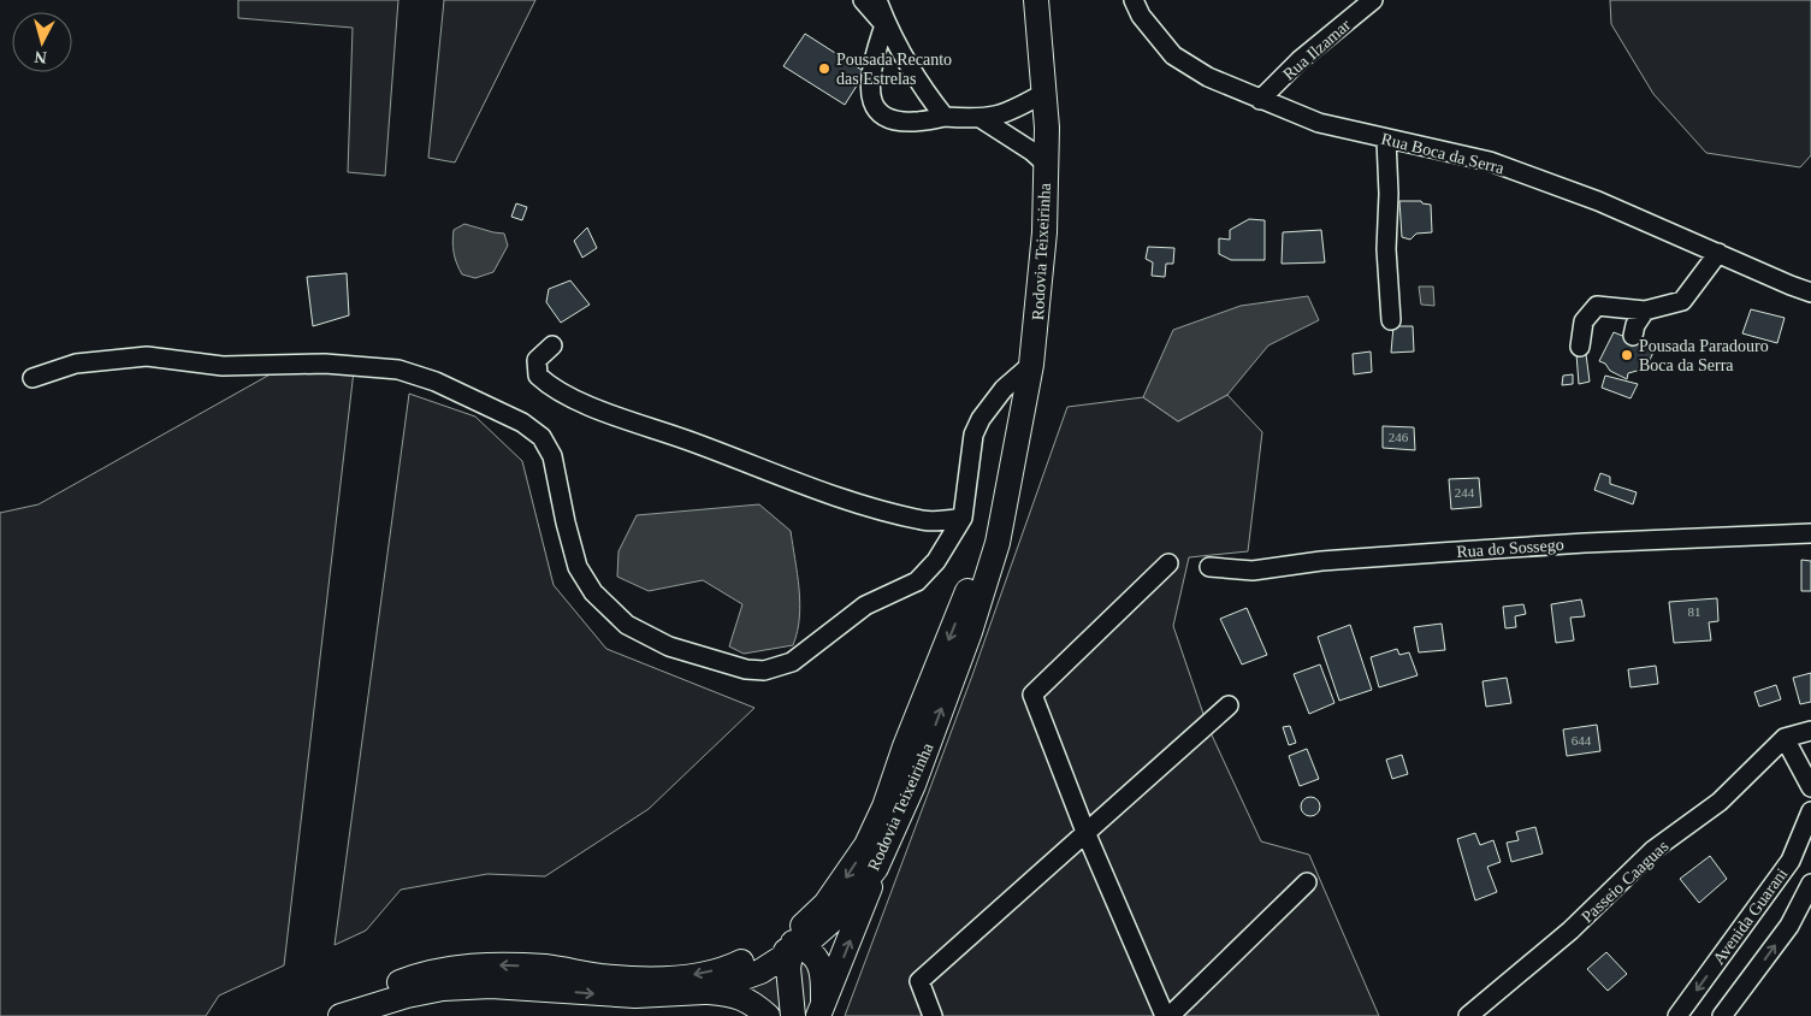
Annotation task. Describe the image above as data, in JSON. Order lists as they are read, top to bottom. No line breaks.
{"streets":{"main road":["Rodovia Teixeirinha"],"street":["Rua Ilzamar","Rua Boca da Serra","Rua do Sossego","Passeio Caaguas","Avenida Guarani"]},"crossings":[["Rua Ilzamar","Rua Boca da Serra"]],"places":["Pousada Recanto das Estrelas","Pousada Paradouro Boca da Serra"],"house_numbers":["246","244","81","644"],"north":"bottom"}
